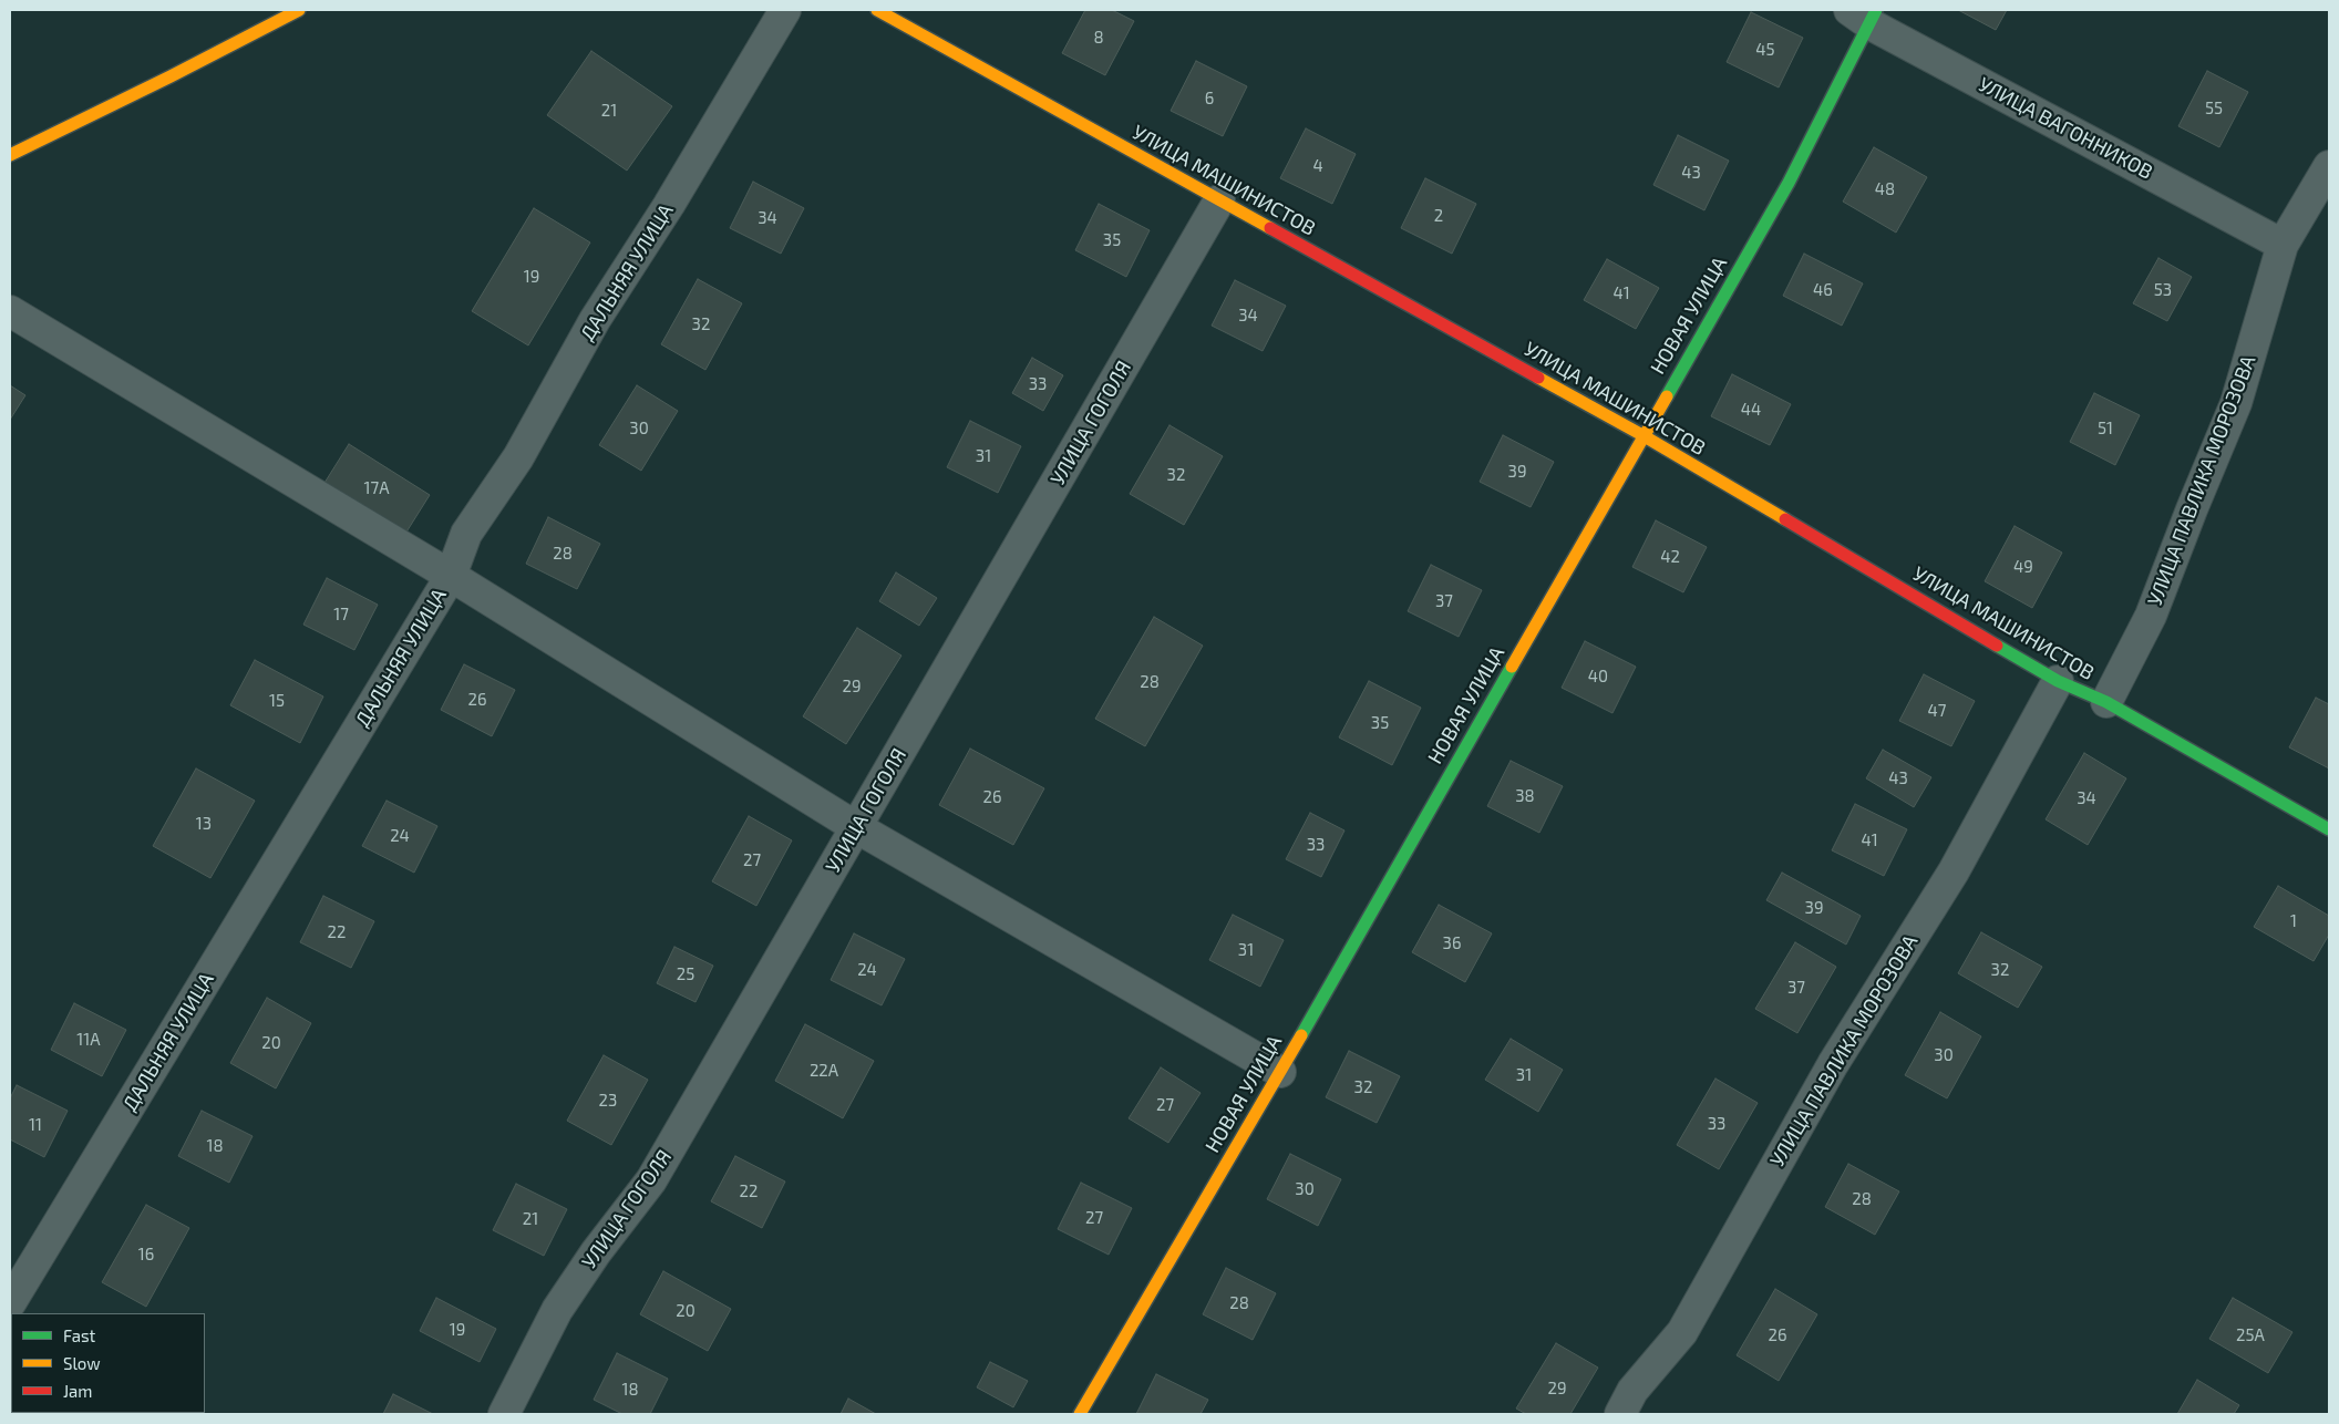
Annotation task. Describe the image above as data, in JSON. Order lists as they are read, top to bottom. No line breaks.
{"streets":{"street":["УЛИЦА ВАГОННИКОВ","УЛИЦА МАШИНИСТОВ","ДАЛЬНЯЯ УЛИЦА","НОВАЯ УЛИЦА","УЛИЦА ГОГОЛЯ","УЛИЦА ПАВЛИКА МОРОЗОВА"]},"crossings":[["УЛИЦА ВАГОННИКОВ","НОВАЯ УЛИЦА"],["УЛИЦА ВАГОННИКОВ","УЛИЦА ПАВЛИКА МОРОЗОВА"],["УЛИЦА МАШИНИСТОВ","НОВАЯ УЛИЦА"],["УЛИЦА МАШИНИСТОВ","УЛИЦА ГОГОЛЯ"],["УЛИЦА МАШИНИСТОВ","УЛИЦА ПАВЛИКА МОРОЗОВА"]],"house_numbers":["8","45","6","55","21","4","43","48","2","34","35","19","46","53","41","34","32","33","44","30","51","31","39","32","17А","28","42","49","37","17","40","28","29","26","15","47","35","43","38","26","34","13","24","41","33","27","39","1","22","36","31","24","32","25","37","11А","20","30","22А","31","32","23","27","33","11","18","30","22","28","27","21","16","28","20","19","26","25А","29","18"],"legend":["Fast","Slow","Jam"]}
